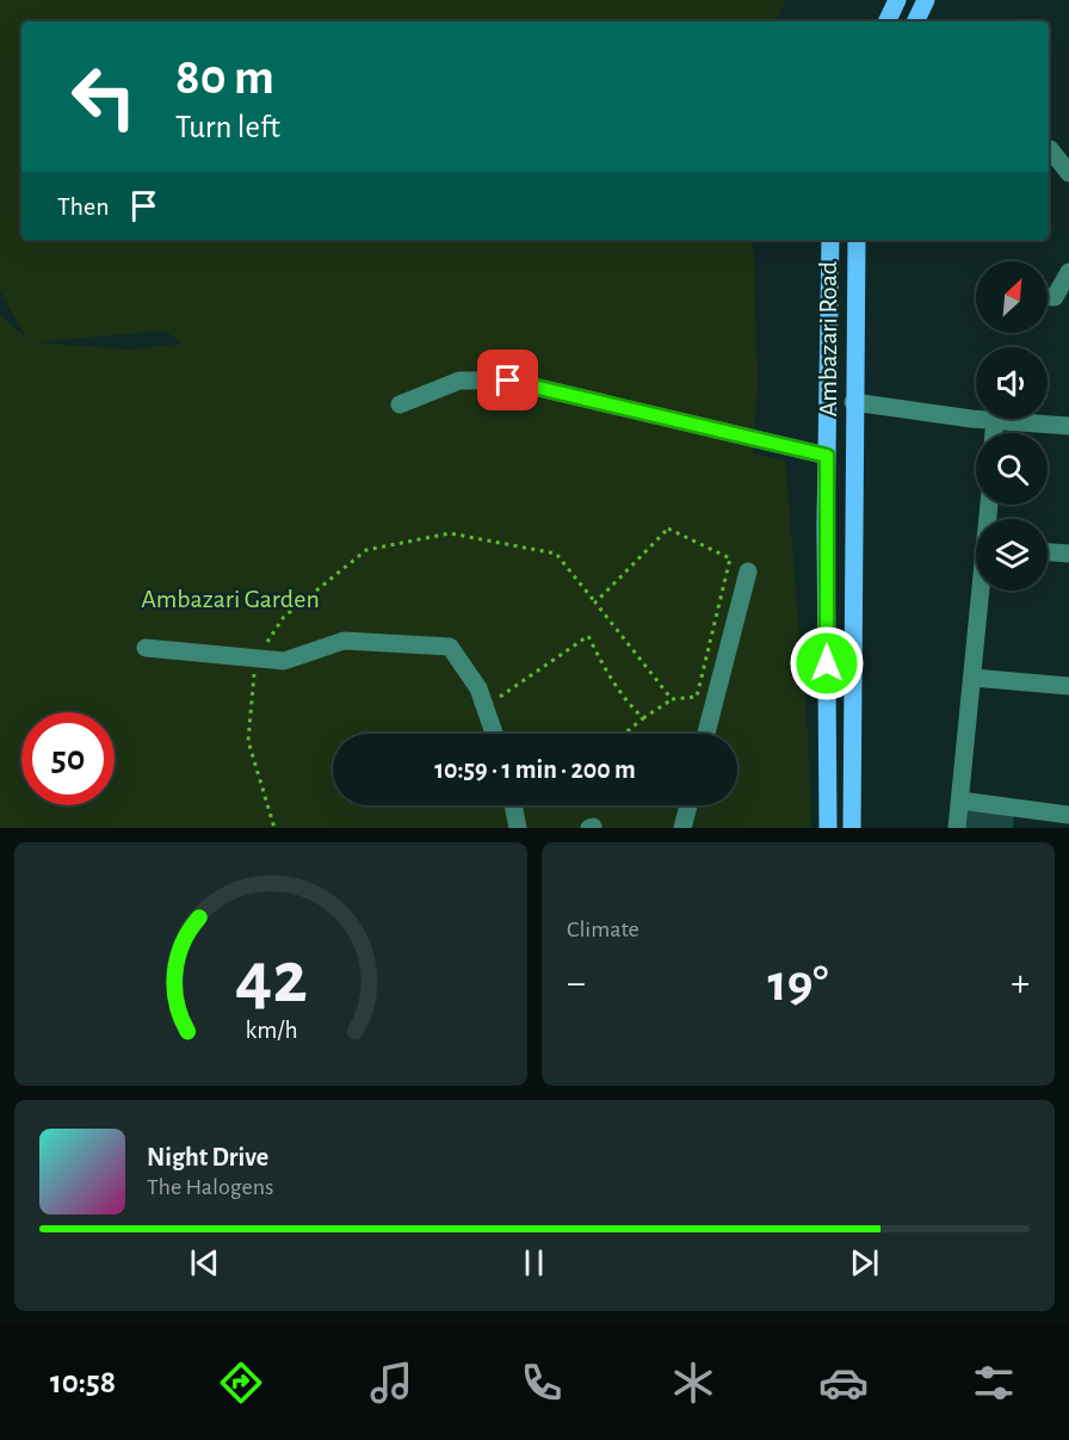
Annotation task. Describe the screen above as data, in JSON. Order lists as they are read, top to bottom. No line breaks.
{"streets":{"main road":["Ambazari Road"]},"parks":["Ambazari Garden"],"north":"top right","page":{"turn":["80 m","Turn left"],"then":"Then","limit":"50","trip":"10:59 · 1 min · 200 m","tile":"Climate","heat":["−","19°","+"],"song":["Night Drive","The Halogens"],"tabs":"10:58","gauge":["42","km/h"]}}
